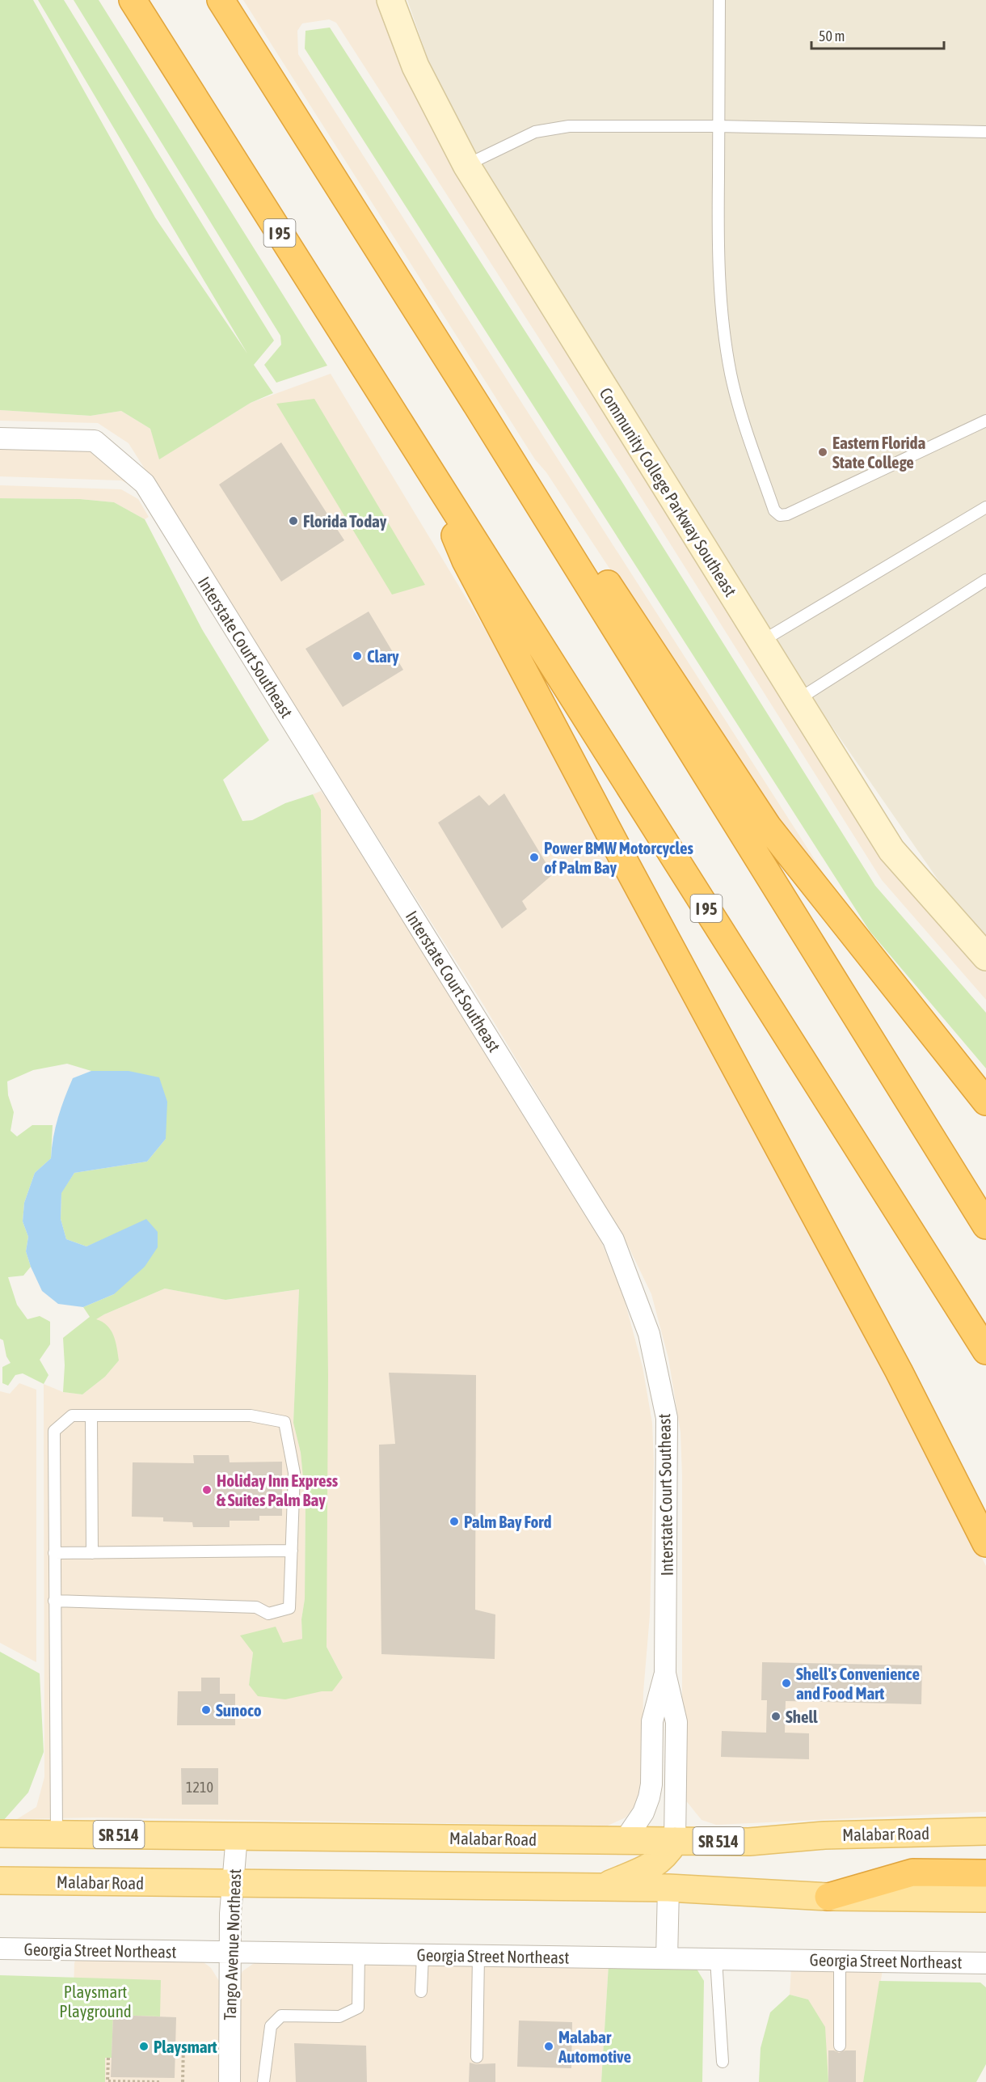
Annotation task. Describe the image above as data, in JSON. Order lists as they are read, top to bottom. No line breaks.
{"streets":{"highway":["I 95"],"main road":["Malabar Road","SR 514"],"street":["Community College Parkway Southeast","Interstate Court Southeast","Tango Avenue Northeast","Georgia Street Northeast"]},"crossings":[["Interstate Court Southeast","Malabar Road"],["Malabar Road","Tango Avenue Northeast"],["Tango Avenue Northeast","Georgia Street Northeast"]],"parks":["Playsmart Playground"],"places":["Eastern Florida State College","Florida Today","Clary","Power BMW Motorcycles of Palm Bay","Holiday Inn Express & Suites Palm Bay","Palm Bay Ford","Shell's Convenience and Food Mart","Sunoco","Shell","Playsmart","Malabar Automotive"],"house_numbers":["1210"],"scale_bar":"50 m"}
